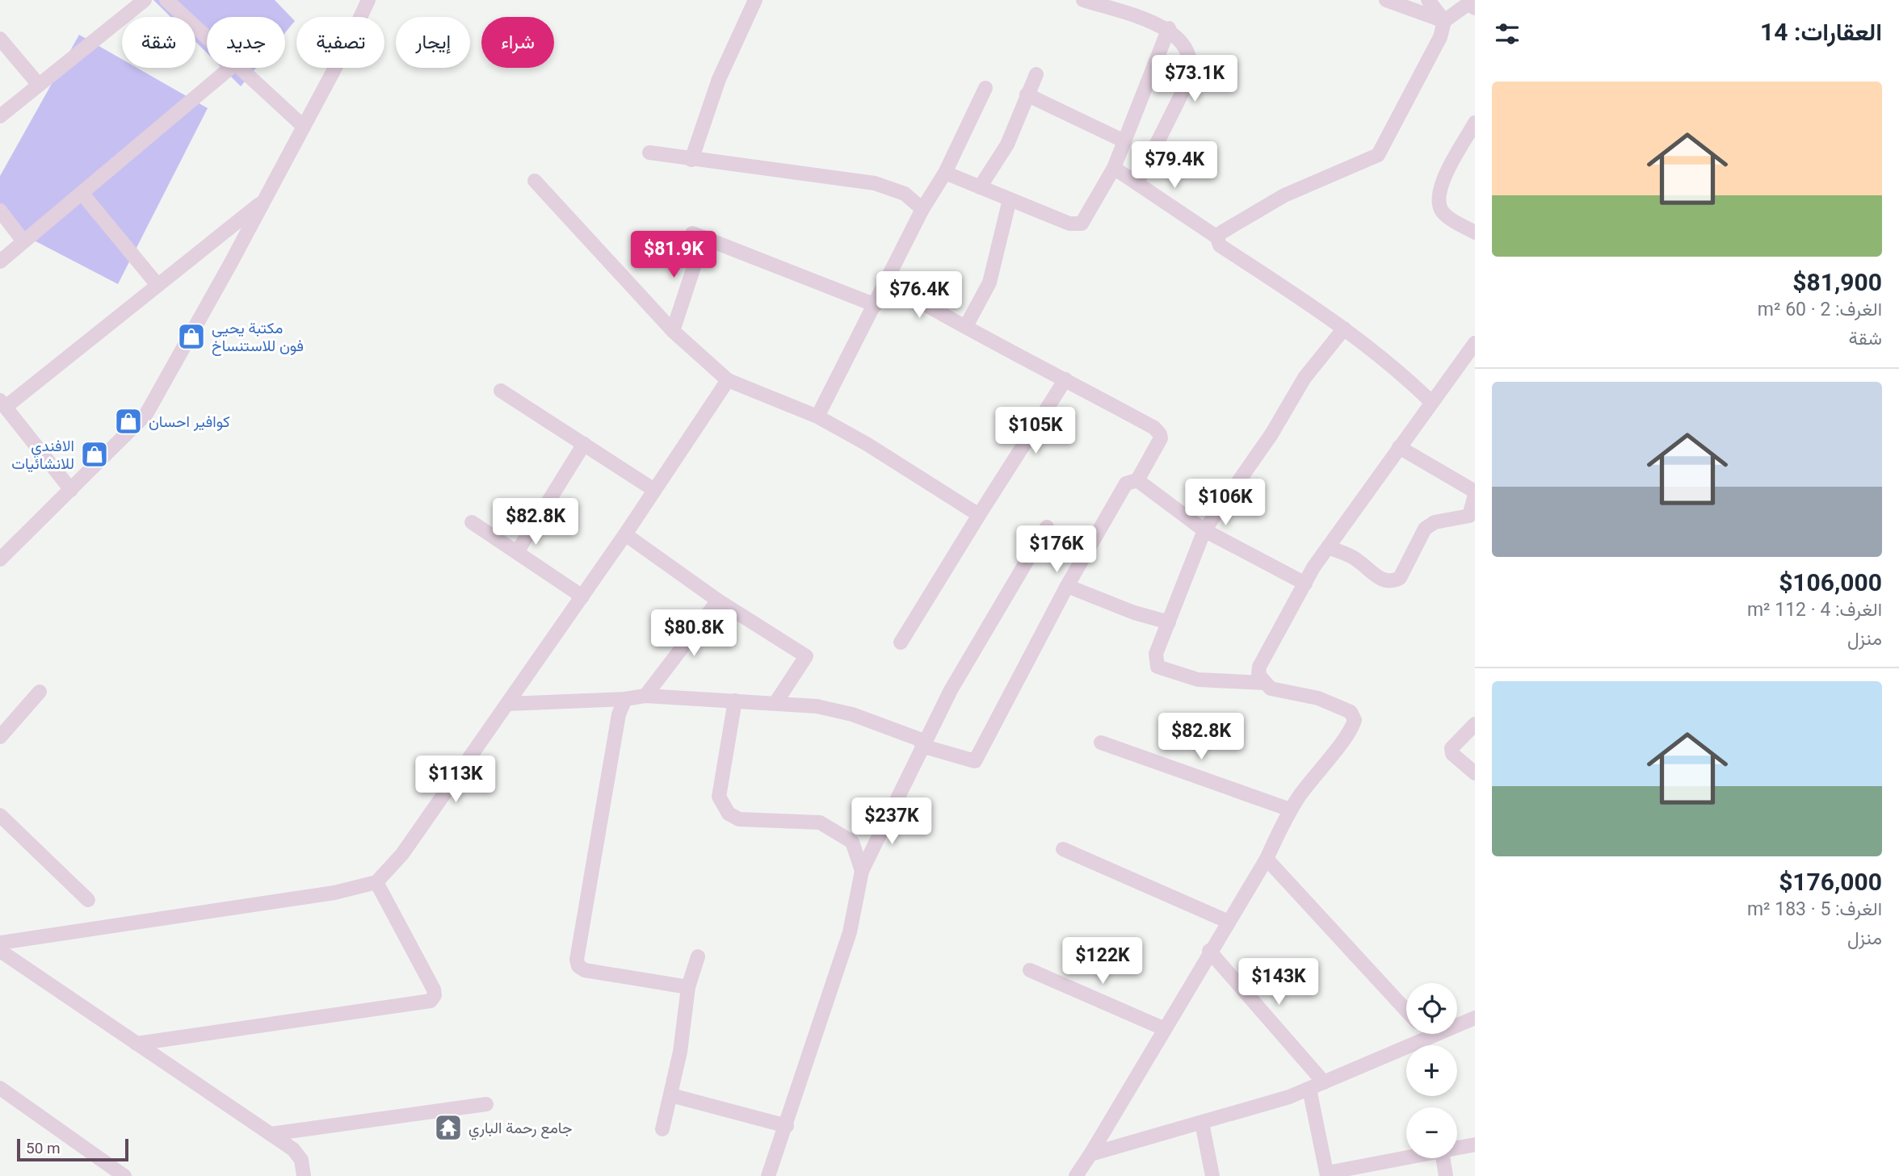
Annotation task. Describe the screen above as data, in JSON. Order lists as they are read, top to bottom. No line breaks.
{"places":{"shop":["مكتبة يحيى فون للاستنساخ","كوافير احسان","الافندي للانشائيات"],"temple":["جامع رحمة الباري"]},"scale_bar":"50 m","page":{"heading":"العقارات: 14","chip":["شراء","إيجار","تصفية","جديد","شقة"],"price":["$73.1K","$79.4K","$81.9K","$76.4K","$105K","$106K","$82.8K","$176K","$80.8K","$82.8K","$113K","$237K","$122K","$143K"],"list":[{"name":"$81,900","note":"الغرف: 2 · 60 m² · شقة"},{"name":"$106,000","note":"الغرف: 4 · 112 m² · منزل"},{"name":"$176,000","note":"الغرف: 5 · 183 m² · منزل"}],"map_buttons":["+","−"],"scale":"50 m"}}
